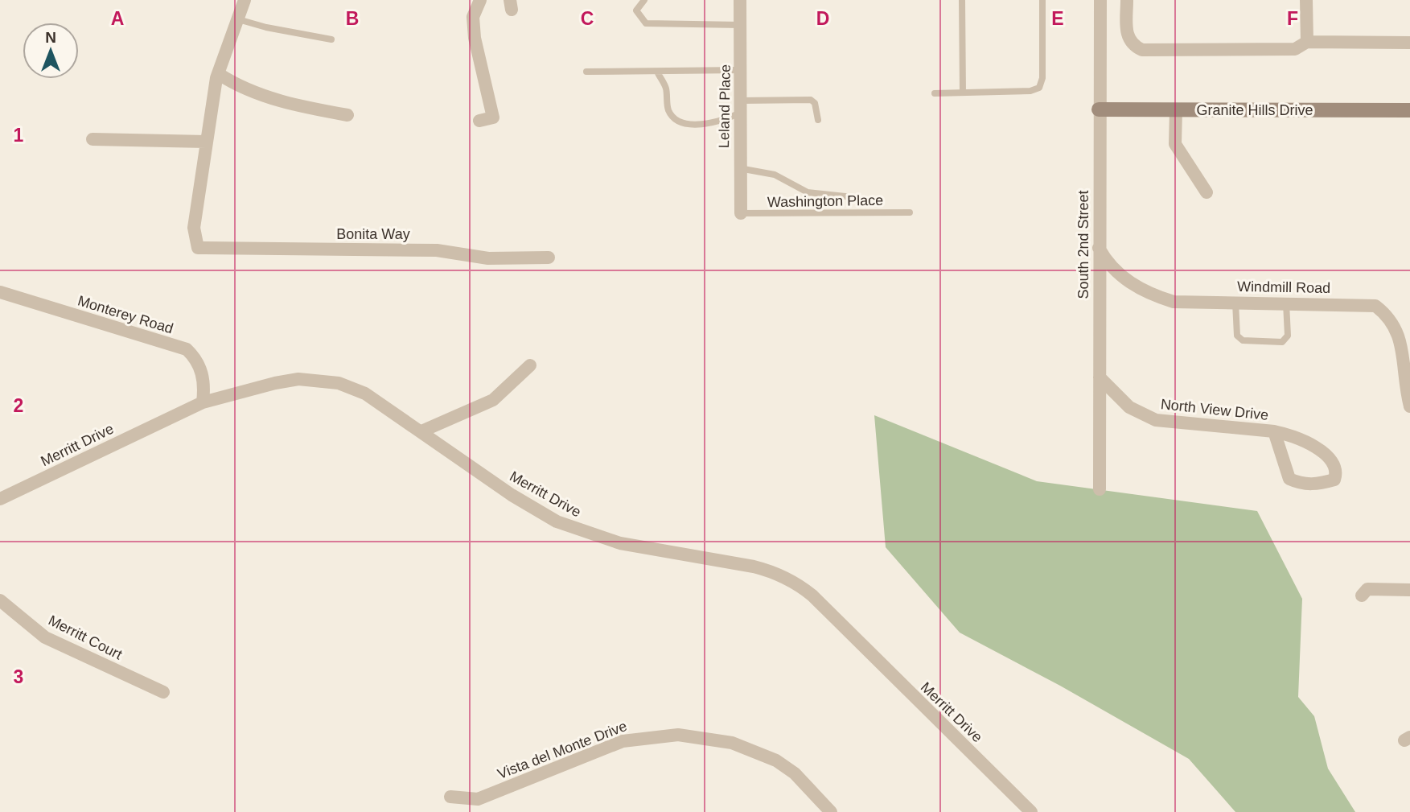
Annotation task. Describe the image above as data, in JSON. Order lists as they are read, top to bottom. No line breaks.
{"streets":{"street":["Leland Place","Granite Hills Drive","Bonita Way","South 2nd Street","Windmill Road","Monterey Road","North View Drive","Merritt Drive","Merritt Court","Vista del Monte Drive"],"lane":["Washington Place"]},"crossings":[["Leland Place","Washington Place"],["Granite Hills Drive","South 2nd Street"],["South 2nd Street","Windmill Road"],["South 2nd Street","North View Drive"],["Monterey Road","Merritt Drive"]],"north":"top","grid":{"columns":["A","B","C","D","E","F"],"rows":["1","2","3"]}}
